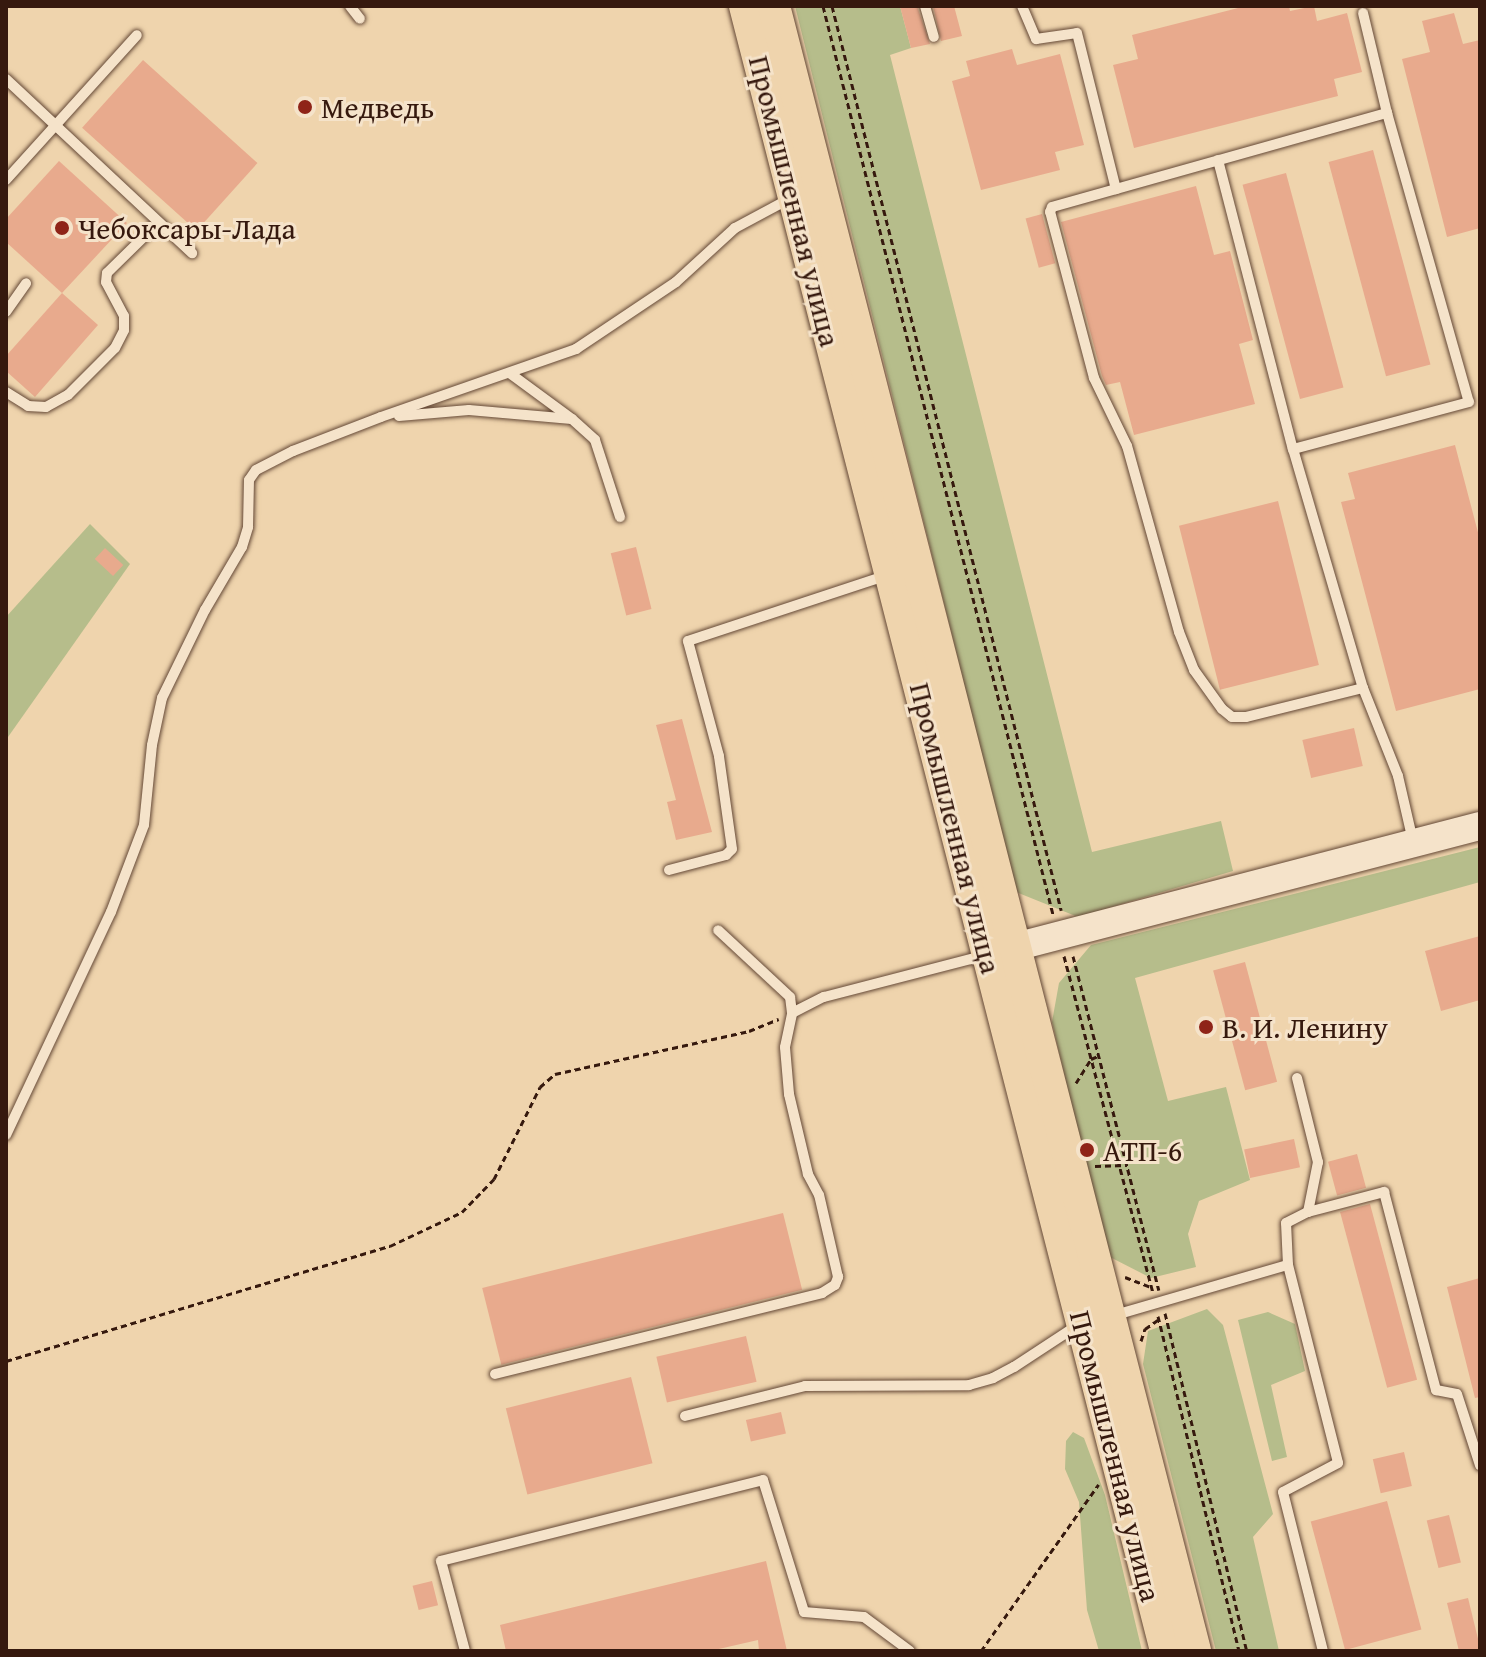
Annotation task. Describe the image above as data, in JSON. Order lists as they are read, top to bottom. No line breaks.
{"streets":{"main road":["Промышленная улица"]},"places":["Медведь","Чебоксары-Лада","В. И. Ленину","АТП-6"]}
